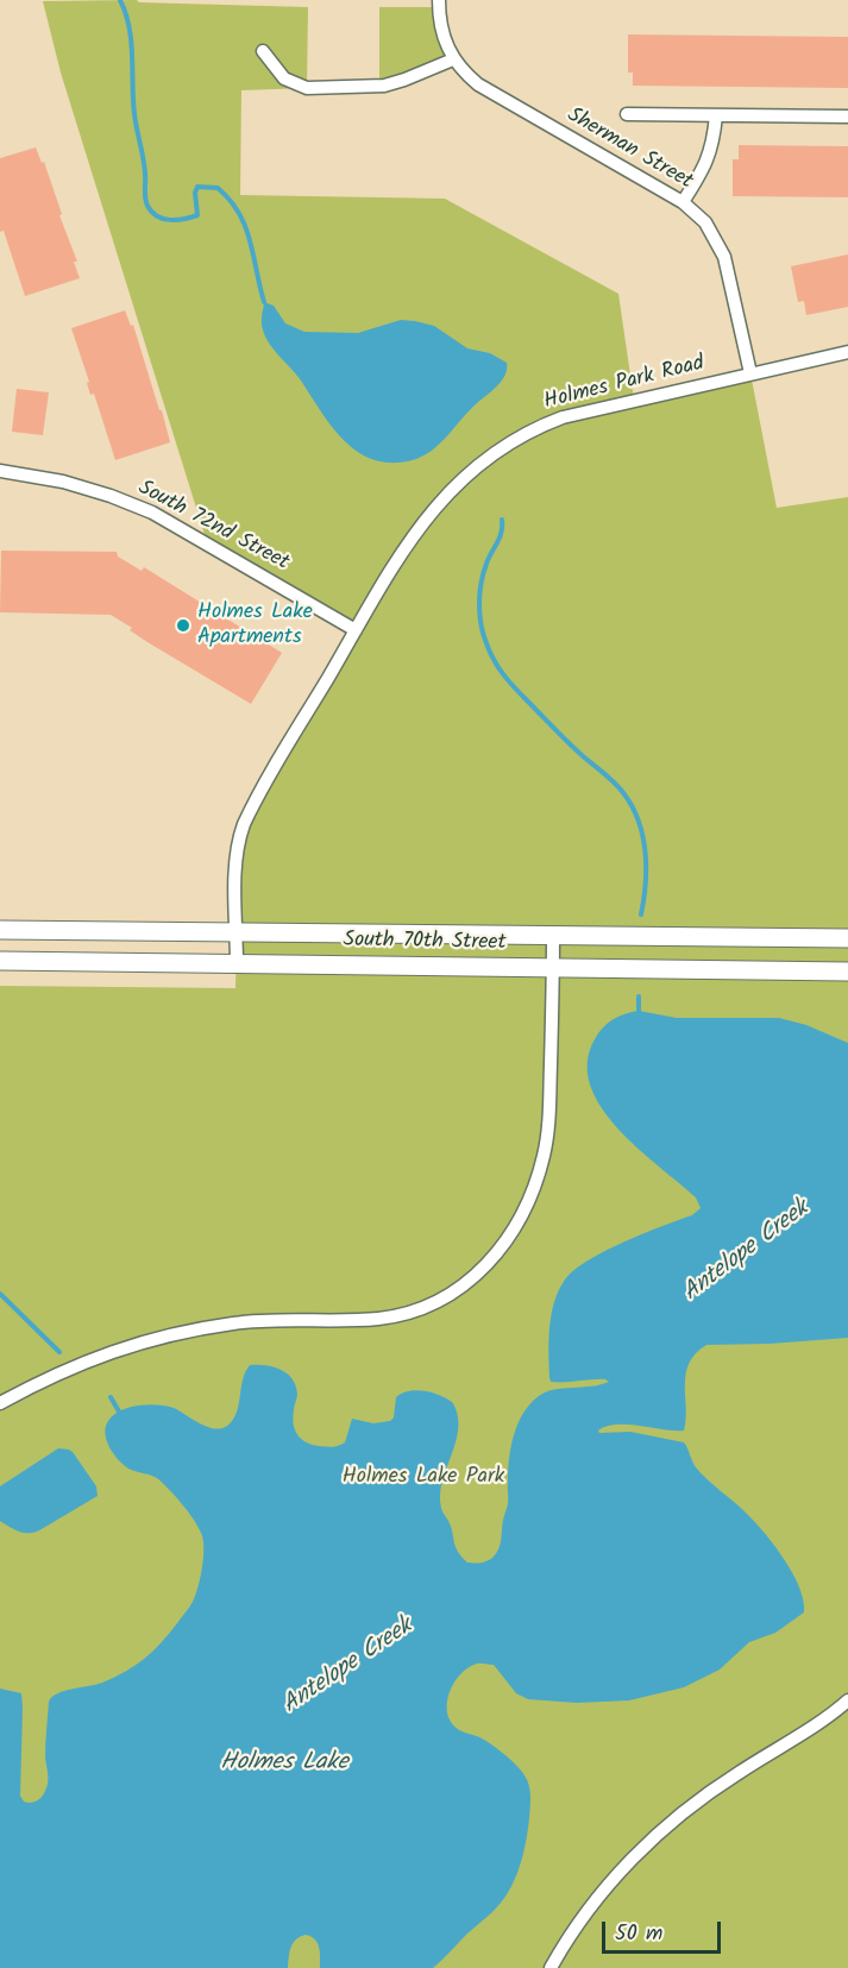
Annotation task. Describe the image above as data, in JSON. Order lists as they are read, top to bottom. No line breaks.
{"streets":{"main road":["South 70th Street"],"street":["Sherman Street","Holmes Park Road","South 72nd Street"]},"crossings":[["Sherman Street","Holmes Park Road"],["Holmes Park Road","South 72nd Street"],["Holmes Park Road","South 70th Street"]],"water":["Antelope Creek","Holmes Lake"],"parks":["Holmes Lake Park"],"places":["Holmes Lake Apartments"],"scale_bar":"50 m"}
